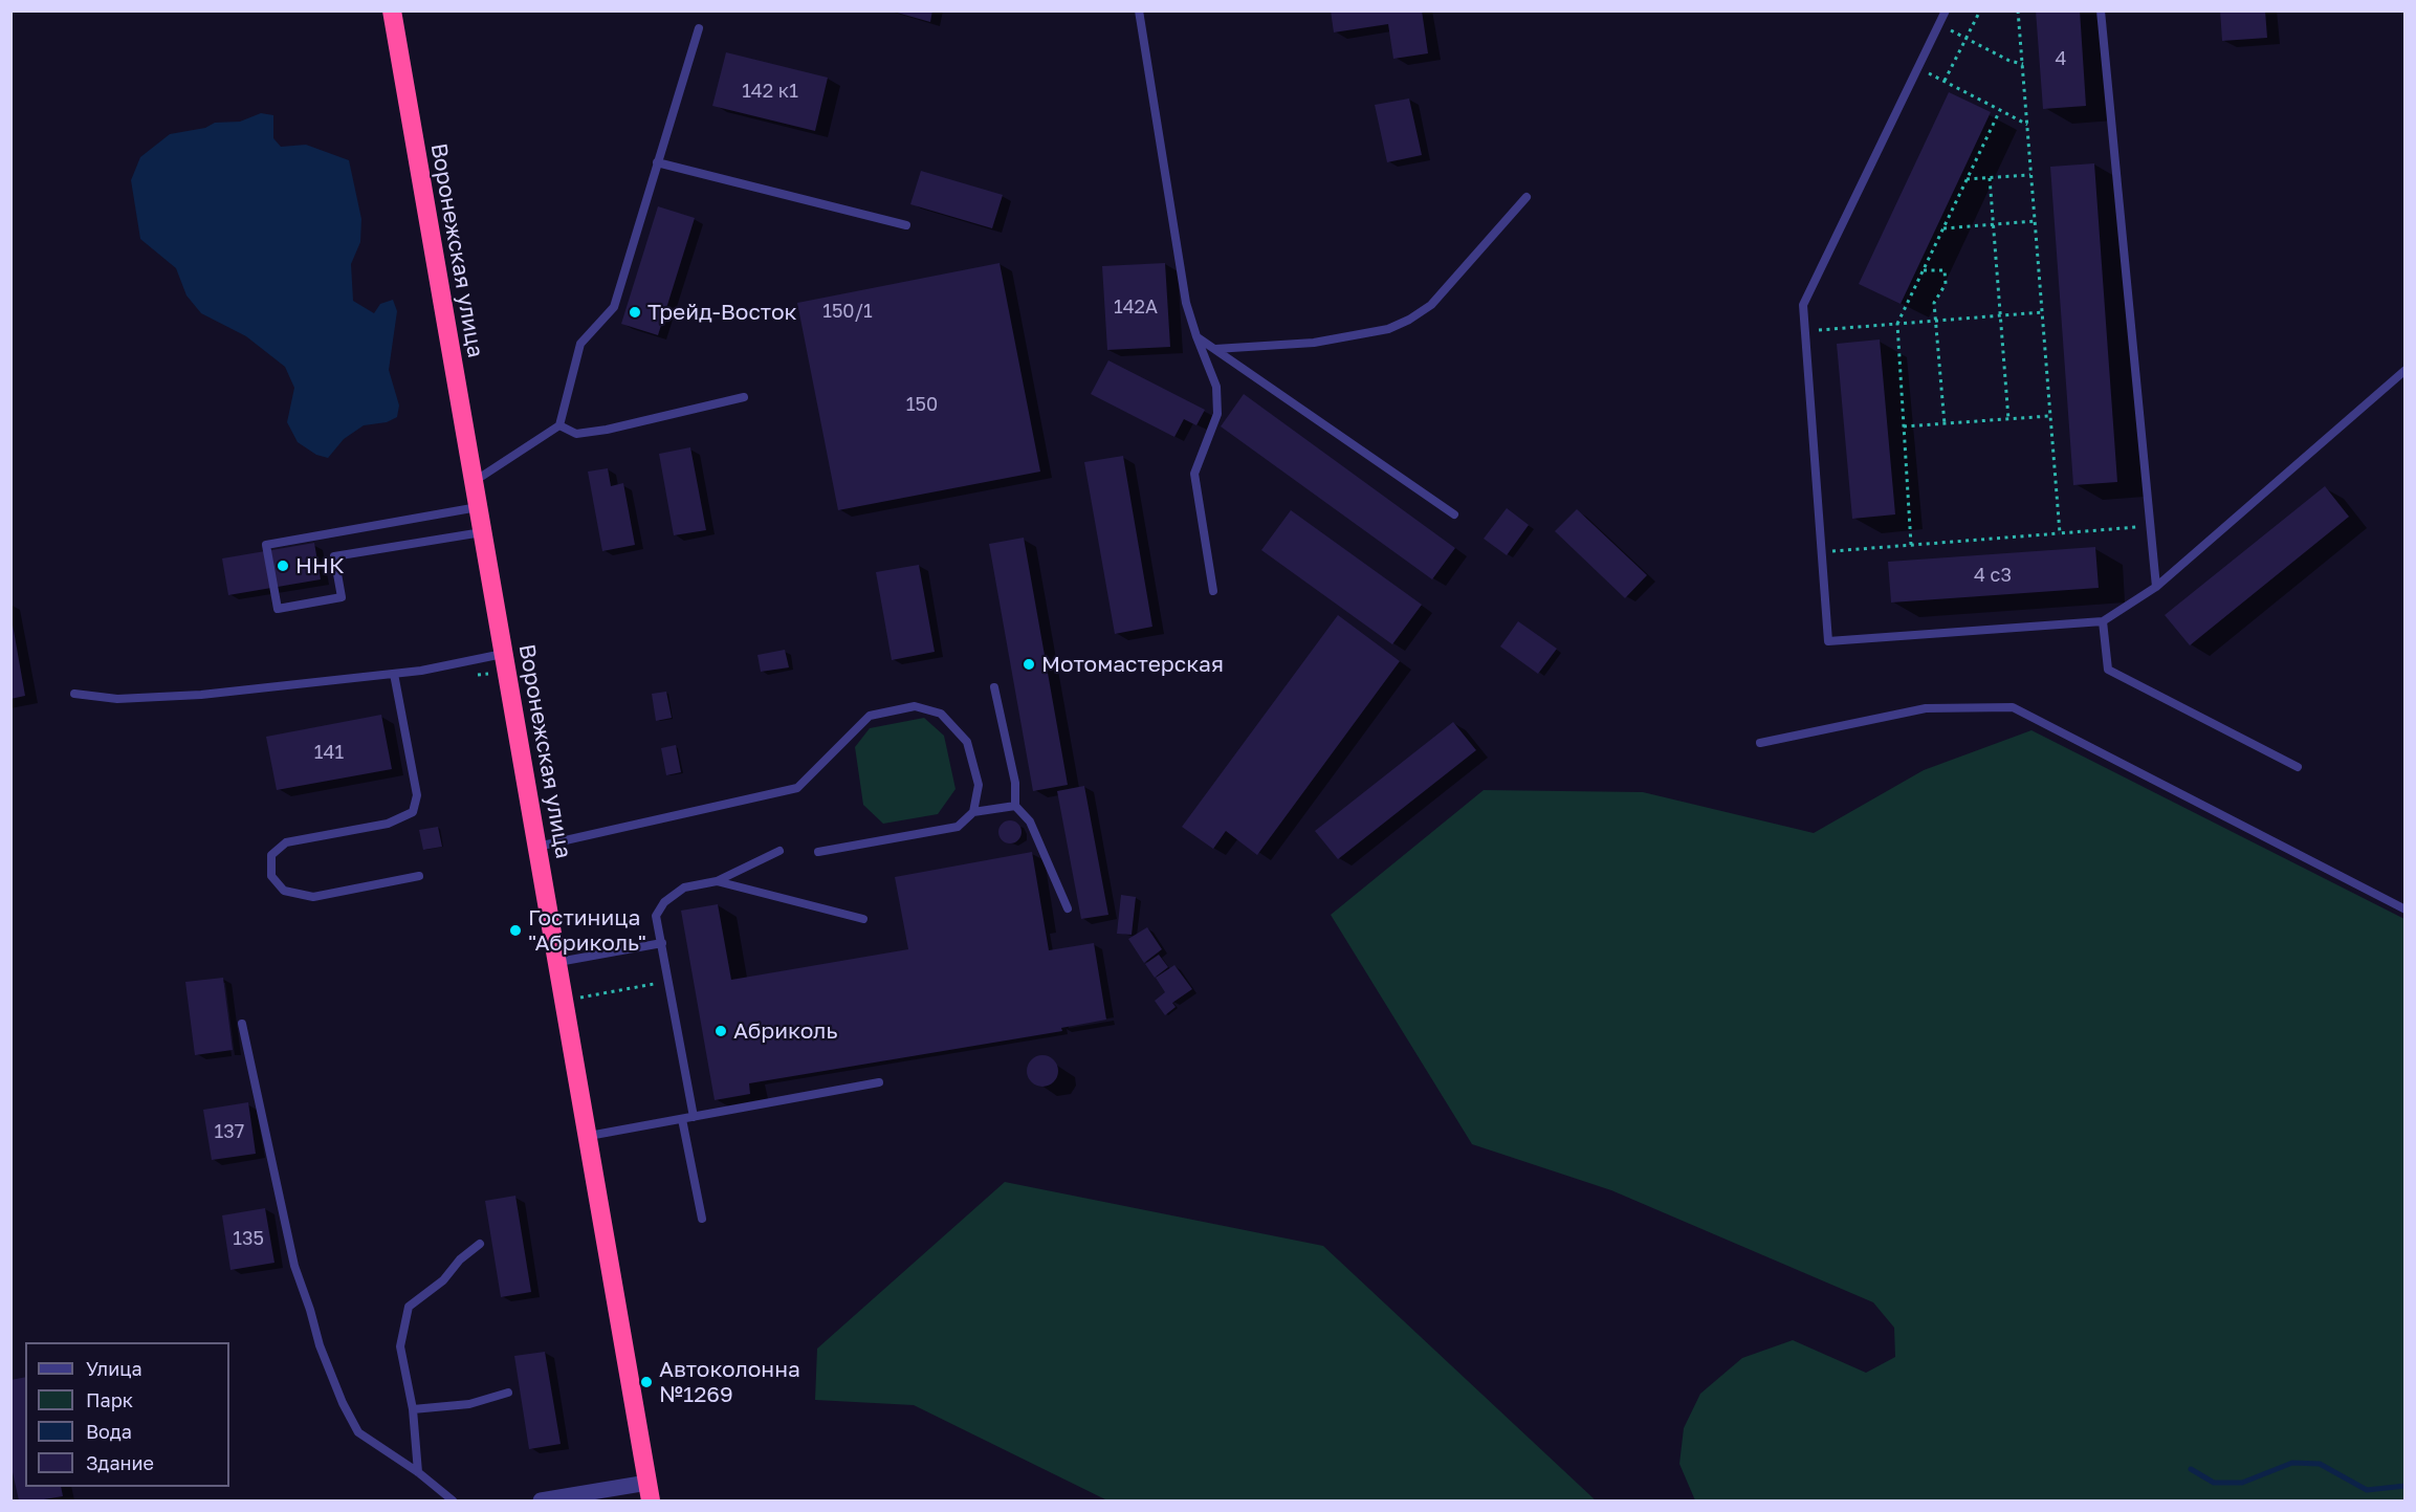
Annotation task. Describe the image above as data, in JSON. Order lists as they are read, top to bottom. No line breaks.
{"streets":{"highway":["Воронежская улица"]},"places":["Трейд-Восток","ННК","Мотомастерская","Гостиница \"Абриколь\"","Абриколь","Автоколонна №1269"],"house_numbers":["4","142 к1","142А","150/1","150","4 с3","141","137","135"],"legend":["Улица","Парк","Вода","Здание"]}
